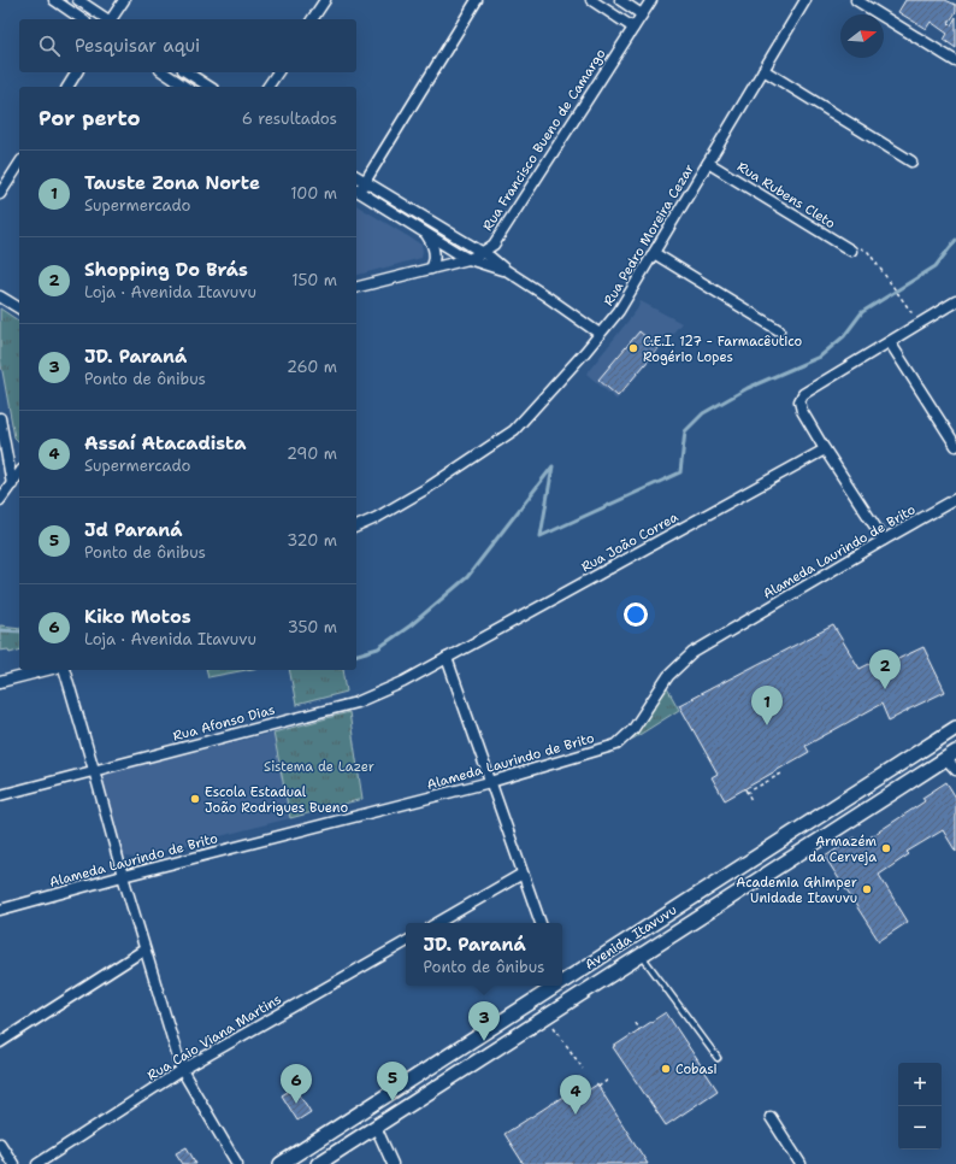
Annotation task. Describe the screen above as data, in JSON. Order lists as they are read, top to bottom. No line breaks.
{"streets":{"main road":["Avenida Itavuvu"],"street":["Rua Francisco Bueno de Camargo","Rua Rubens Cleto","Rua Pedro Moreira Cezar","Rua João Correa","Alameda Laurindo de Brito","Rua Afonso Dias","Rua Caio Viana Martins"]},"crossings":[["Rua Rubens Cleto","Rua Pedro Moreira Cezar"],["Rua João Correa","Rua Afonso Dias"]],"parks":["Sistema de Lazer"],"places":["C.E.I. 127 - Farmacêutico Rogério Lopes","Escola Estadual João Rodrigues Bueno","Armazém da Cerveja","Academia Ghimper Unidade Itavuvu","Cobasi"],"north":"right","page":{"search":"Pesquisar aqui","heading":["Por perto","6 resultados"],"list":[{"mark":"1","name":"Tauste Zona Norte","note":"Supermercado","value":"100 m"},{"mark":"2","name":"Shopping Do Brás","note":"Loja · Avenida Itavuvu","value":"150 m"},{"mark":"3","name":"JD. Paraná","note":"Ponto de ônibus","value":"260 m"},{"mark":"4","name":"Assaí Atacadista","note":"Supermercado","value":"290 m"},{"mark":"5","name":"Jd Paraná","note":"Ponto de ônibus","value":"320 m"},{"mark":"6","name":"Kiko Motos","note":"Loja · Avenida Itavuvu","value":"350 m"}],"pins":["2","1","3","5","6","4"],"popup":["JD. Paraná","Ponto de ônibus"],"map_buttons":["+","−"]}}
